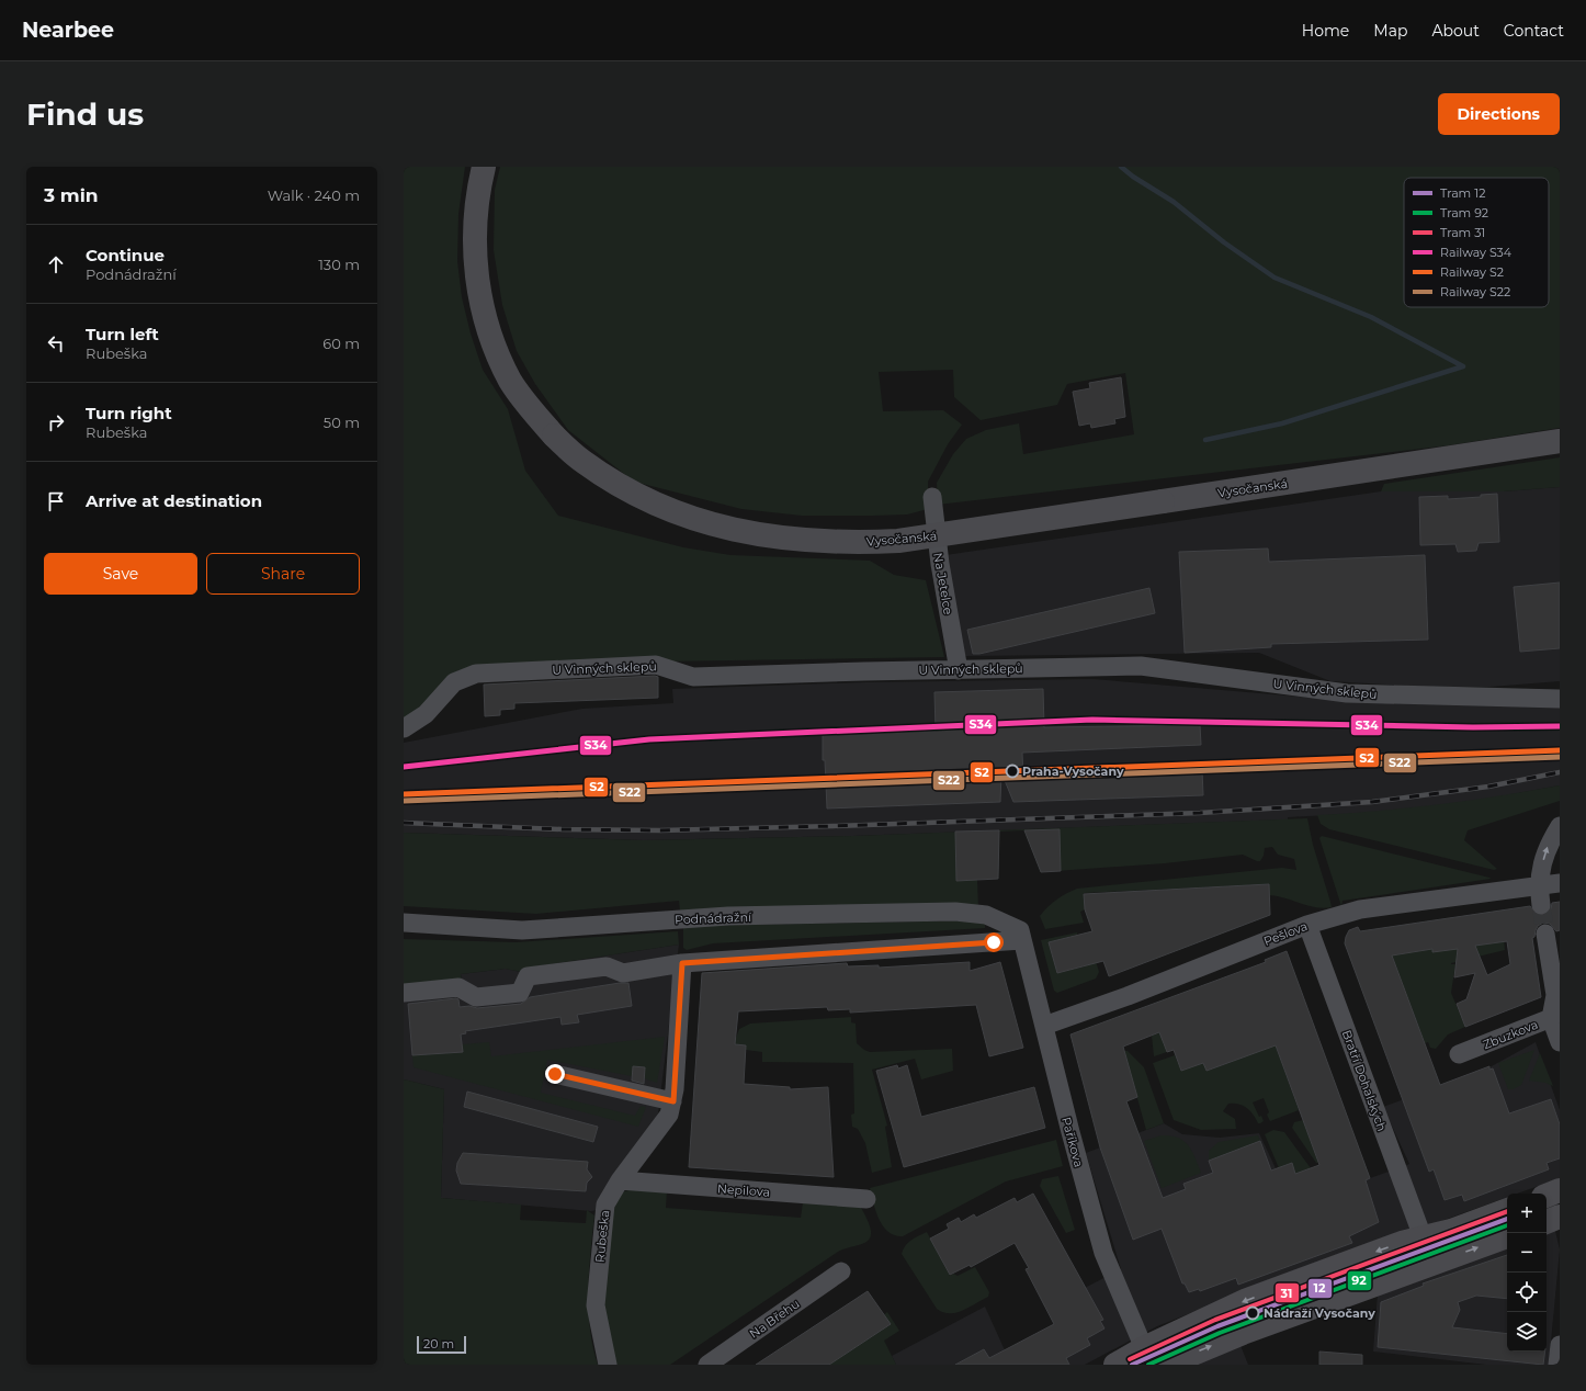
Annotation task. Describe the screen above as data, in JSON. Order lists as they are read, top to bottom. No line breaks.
{"streets":{"main road":["Vysočanská"],"street":["Na Jetelce","U Vinných sklepů","Podnádražní","Pešlova","Zbuzkova","Bratří Dohalských","Paříkova","Nepilova","Rubeška","Na Břehu"]},"crossings":[["Na Jetelce","U Vinných sklepů"],["Podnádražní","Paříkova"],["Pešlova","Bratří Dohalských"],["Pešlova","Paříkova"],["Nepilova","Rubeška"]],"places":["Praha-Vysočany","Nádraží Vysočany"],"lines":["rail line S34","rail line S2","rail line S22","tram line 31","tram line 12","tram line 92"],"legend":["Tram 12","Tram 92","Tram 31","Railway S34","Railway S2","Railway S22"],"scale_bar":"20 m","page":{"header":"Nearbee","nav":["Home","Map","About","Contact"],"buttons":["Directions",["Save","Share"]],"title":"Find us","heading":["3 min","Walk · 240 m"],"list":[["Continue","Podnádražní","130 m"],["Turn left","Rubeška","60 m"],["Turn right","Rubeška","50 m"],"Arrive at destination"],"map_buttons":["+","−"],"scale":"20 m"}}
